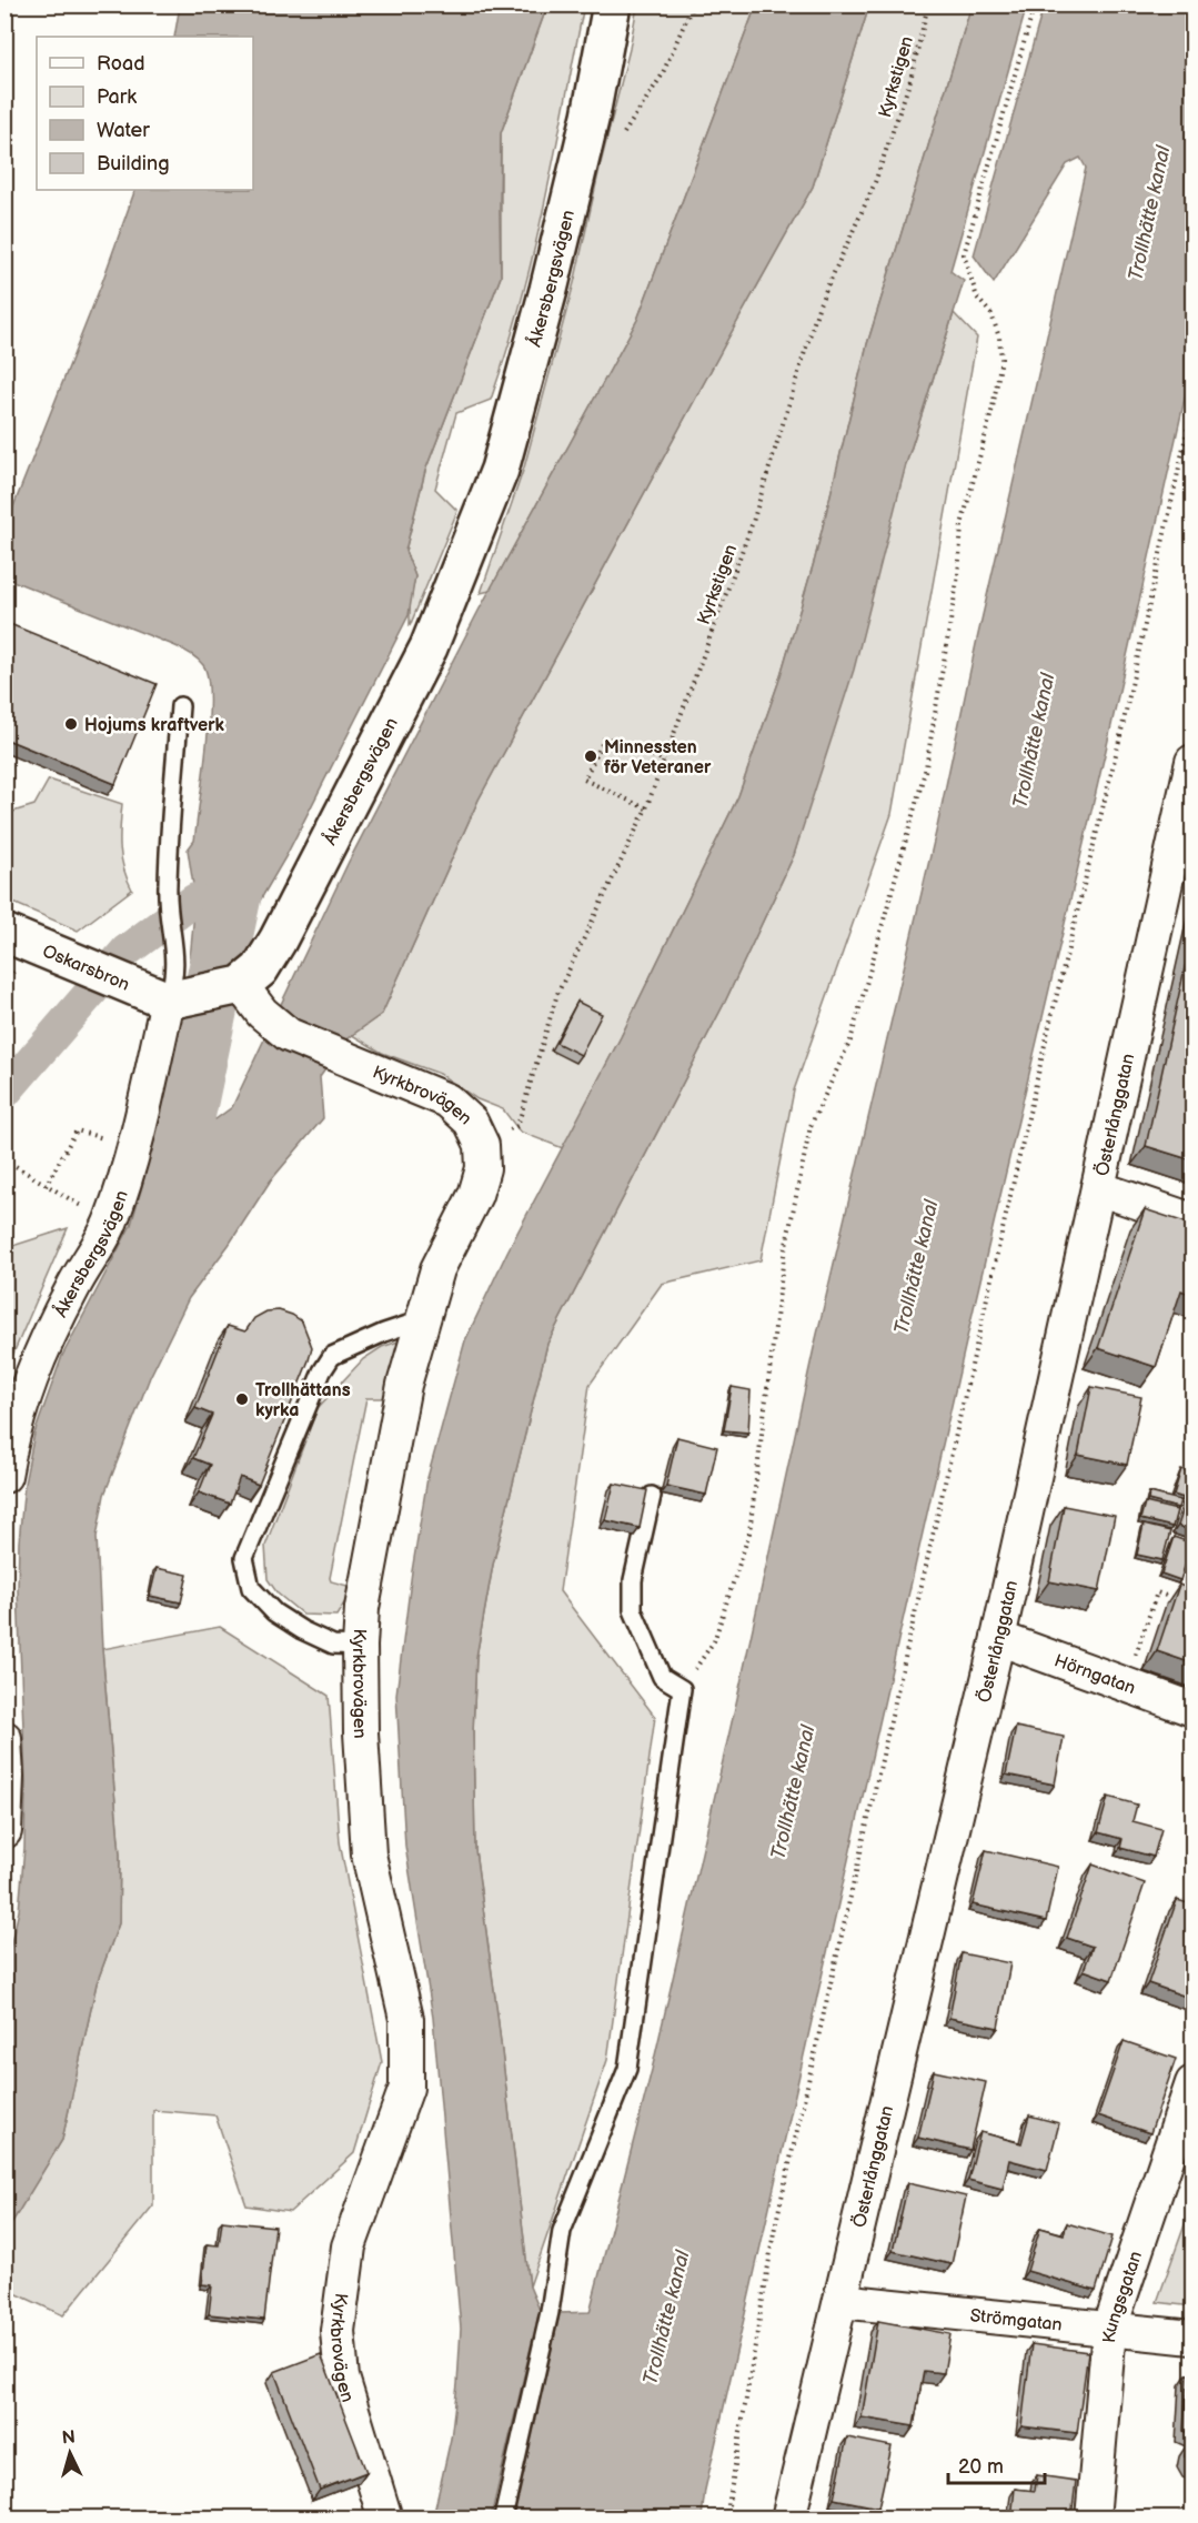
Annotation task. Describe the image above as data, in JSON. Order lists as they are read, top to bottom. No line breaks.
{"streets":{"street":["Åkersbergsvägen","Oskarsbron","Kyrkbrovägen","Österlånggatan","Hörngatan","Kungsgatan","Strömgatan"],"path":["Kyrkstigen"]},"crossings":[["Kyrkstigen","Kyrkbrovägen"],["Åkersbergsvägen","Oskarsbron"],["Åkersbergsvägen","Kyrkbrovägen"],["Österlånggatan","Hörngatan"],["Österlånggatan","Strömgatan"],["Kungsgatan","Strömgatan"]],"water":["Trollhätte kanal"],"places":["Hojums kraftverk","Minnessten för Veteraner","Trollhättans kyrka"],"legend":["Road","Park","Water","Building"],"scale_bar":"20 m","north":"top"}
